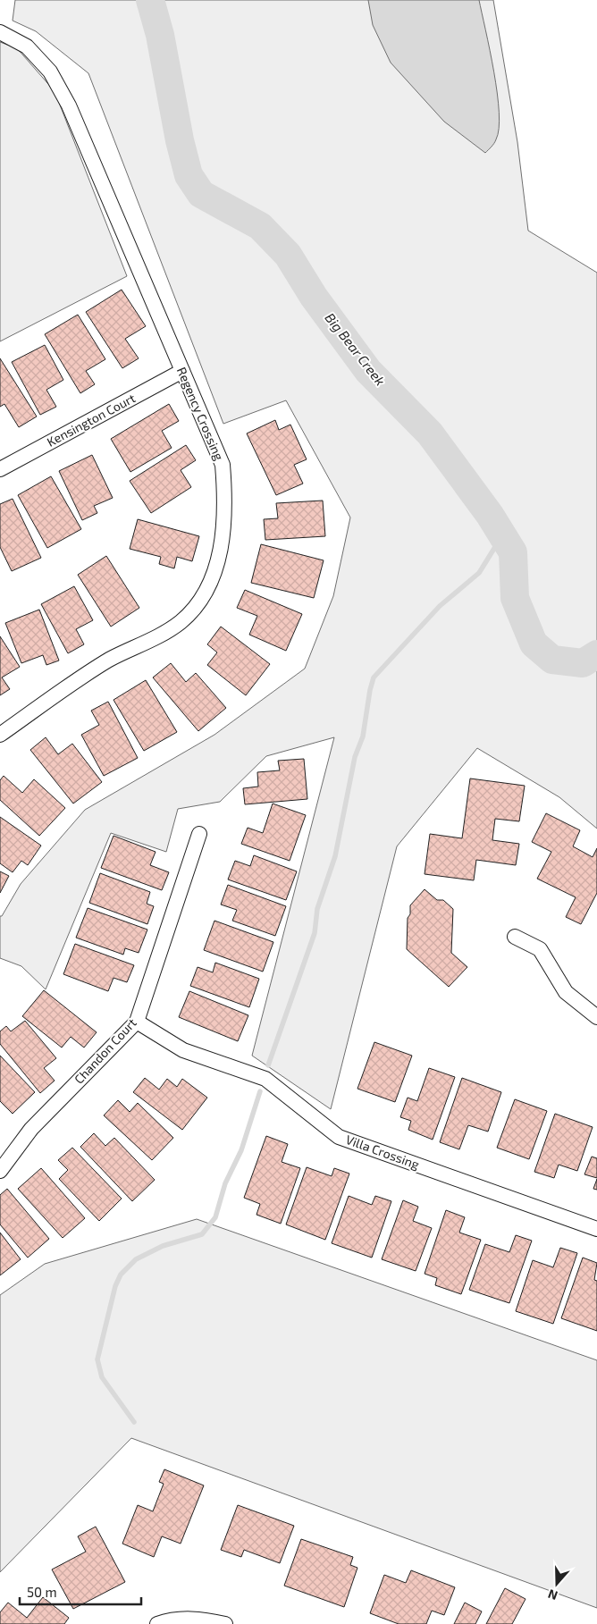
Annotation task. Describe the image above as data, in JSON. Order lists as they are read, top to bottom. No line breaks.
{"streets":{"street":["Regency Crossing","Kensington Court","Chandon Court","Villa Crossing"]},"crossings":[["Regency Crossing","Kensington Court"],["Chandon Court","Villa Crossing"]],"water":["Big Bear Creek"],"scale_bar":"50 m","north":"bottom"}
